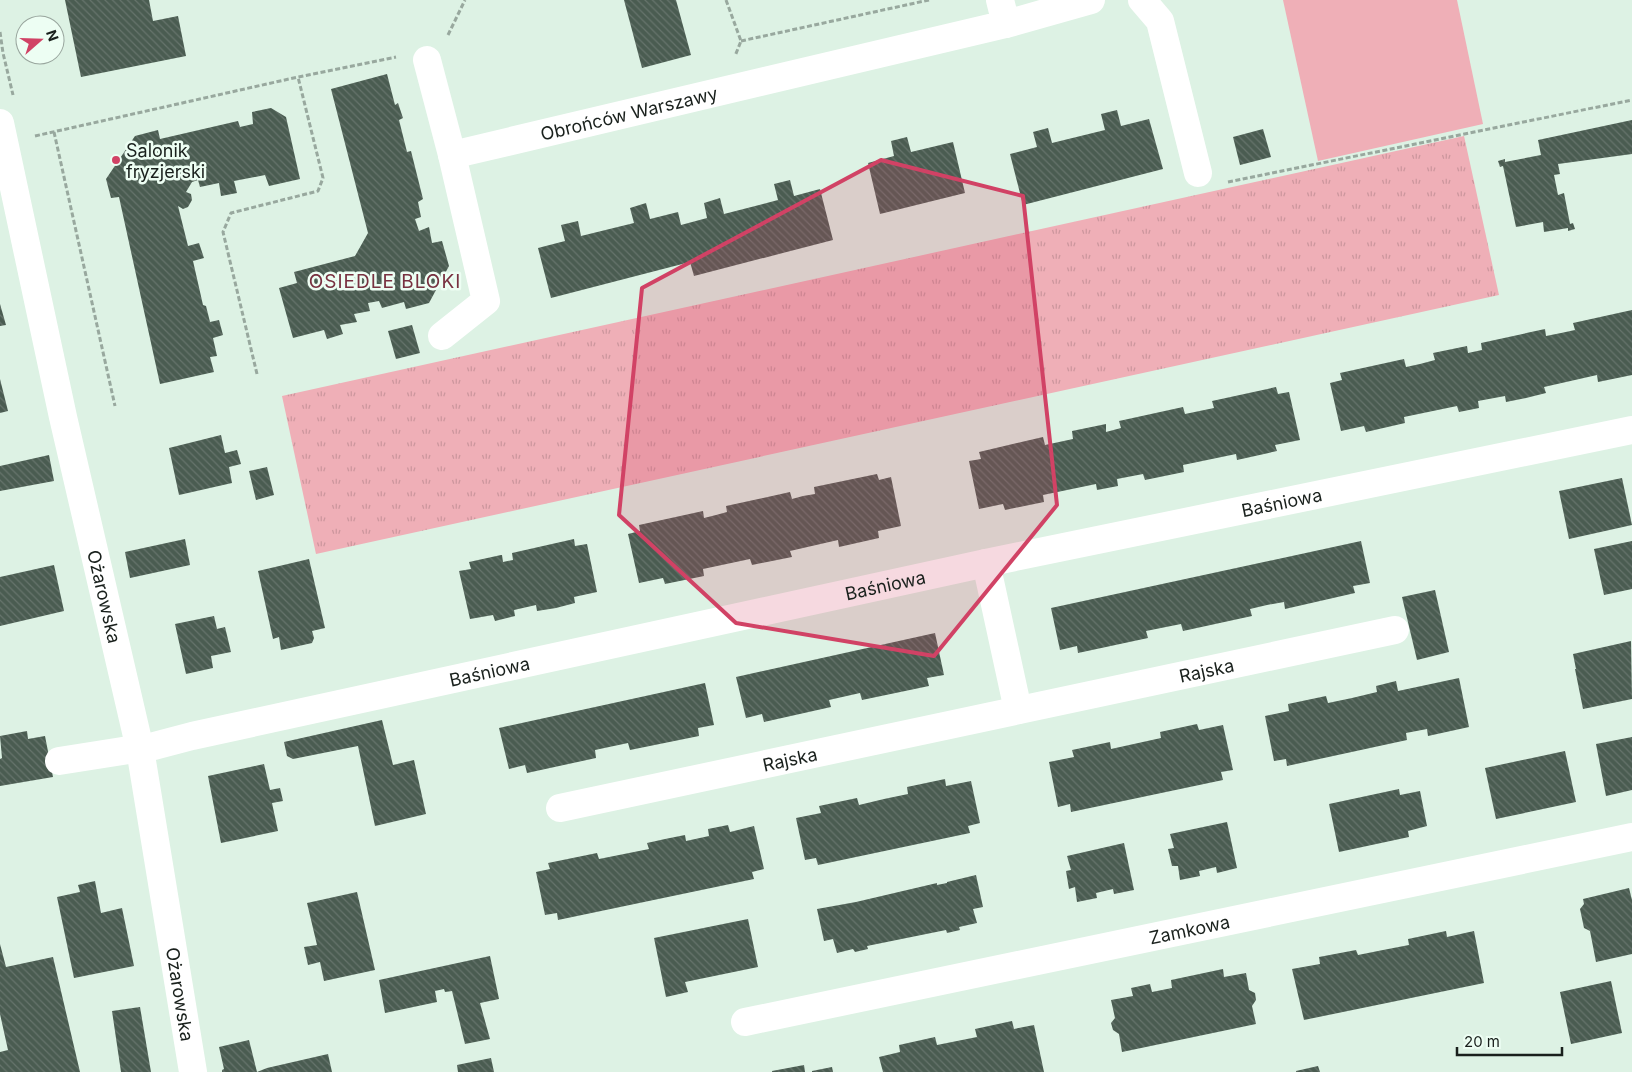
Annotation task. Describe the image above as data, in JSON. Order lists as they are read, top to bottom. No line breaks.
{"streets":{"street":["Obrońców Warszawy","Baśniowa","Ożarowska","Rajska","Zamkowa"]},"crossings":[["Baśniowa","Ożarowska"]],"districts":["OSIEDLE BLOKI"],"places":["Salonik fryzjerski"],"scale_bar":"20 m","north":"right"}
